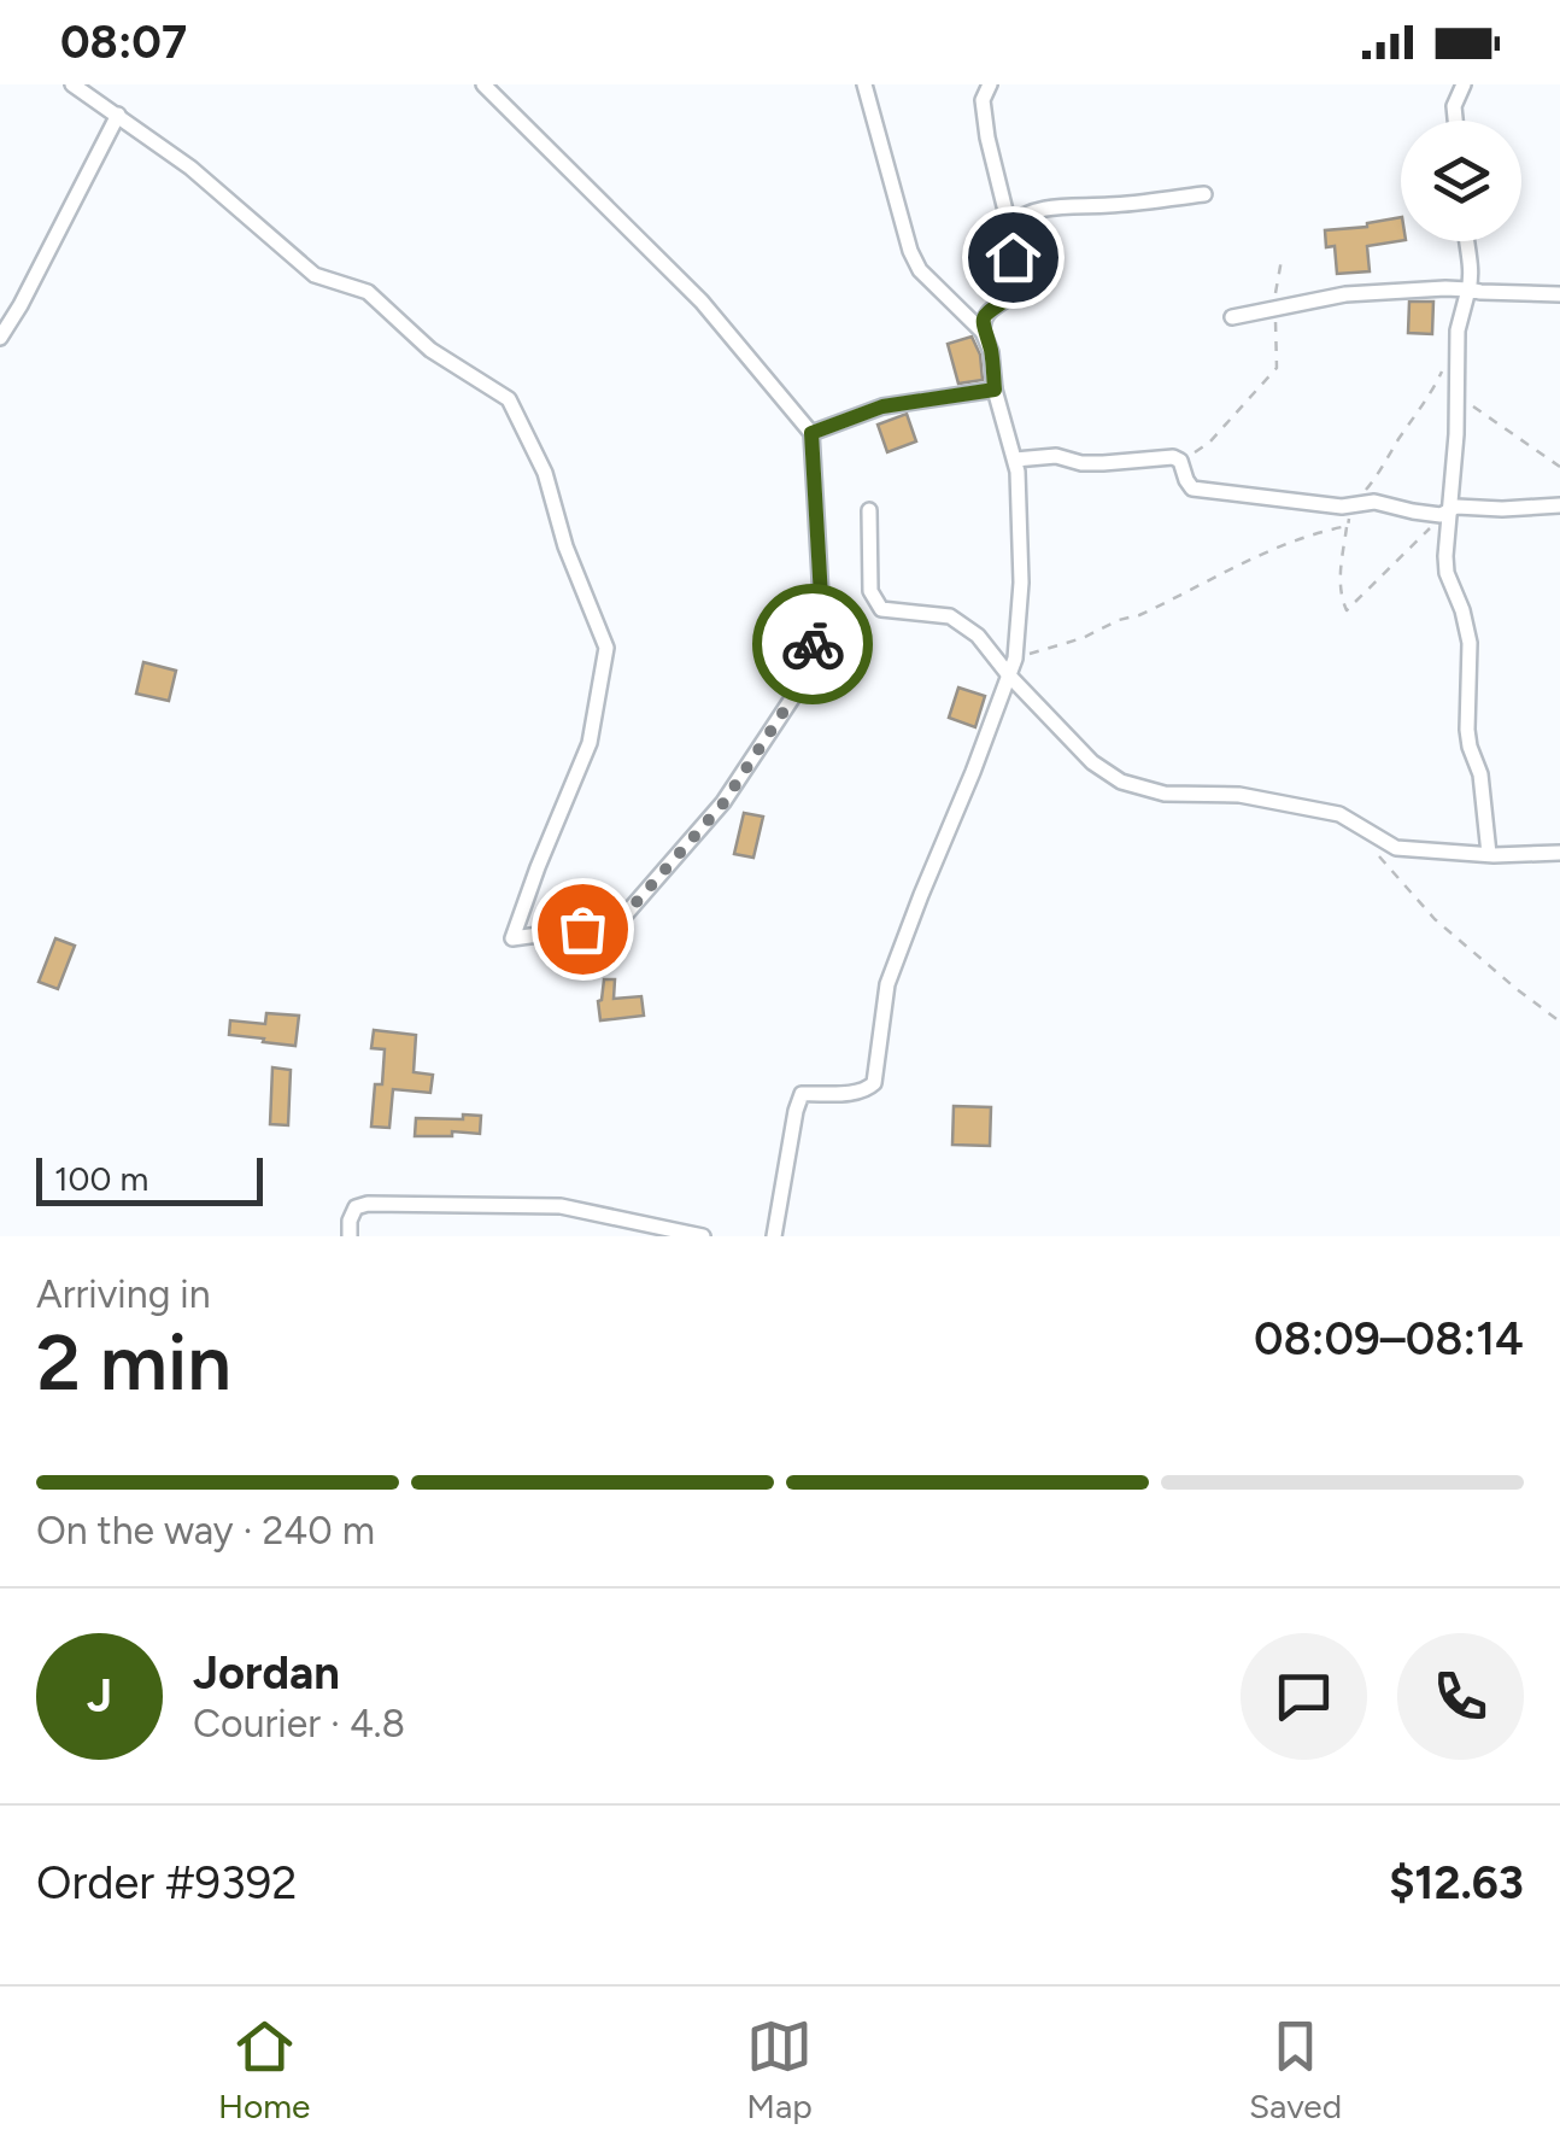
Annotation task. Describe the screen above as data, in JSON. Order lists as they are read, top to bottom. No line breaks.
{"scale_bar":"100 m","page":{"status":"08:07","scale":"100 m","heading":["2 min","Arriving in","08:09–08:14"],"panel":["Jordan","Courier · 4.8","Order #9392","$12.63"],"bar":"On the way · 240 m","round":"J","tabs":["Home","Map","Saved"]}}
